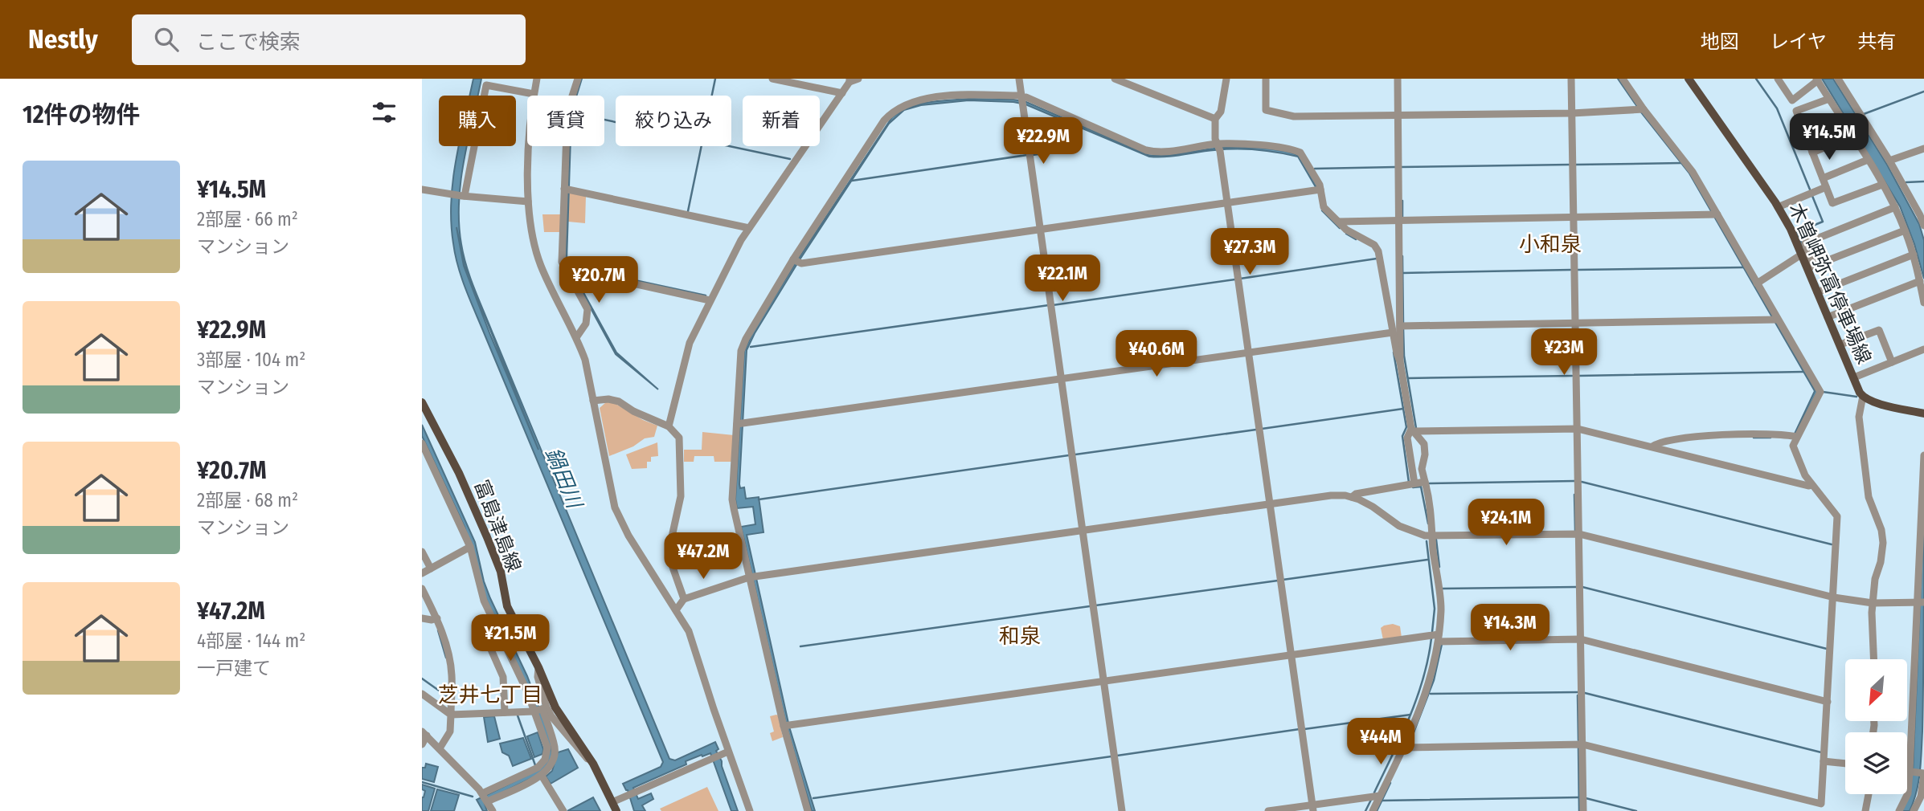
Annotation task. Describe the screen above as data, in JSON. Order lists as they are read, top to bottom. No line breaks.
{"streets":{"main road":["木曽岬弥富停車場線","富島津島線"]},"districts":["小和泉","和泉","芝井七丁目"],"water":["鍋田川"],"north":"bottom left","page":{"header":"Nestly","search":"ここで検索","nav":["地図","レイヤ","共有"],"heading":"12件の物件","chip":["購入","賃貸","絞り込み","新着"],"price":["¥14.5M","¥22.9M","¥27.3M","¥22.1M","¥20.7M","¥23M","¥40.6M","¥24.1M","¥47.2M","¥14.3M","¥21.5M","¥44M"],"list":[{"name":"¥14.5M","note":"2部屋 · 66 m² · マンション"},{"name":"¥22.9M","note":"3部屋 · 104 m² · マンション"},{"name":"¥20.7M","note":"2部屋 · 68 m² · マンション"},{"name":"¥47.2M","note":"4部屋 · 144 m² · 一戸建て"}]}}
